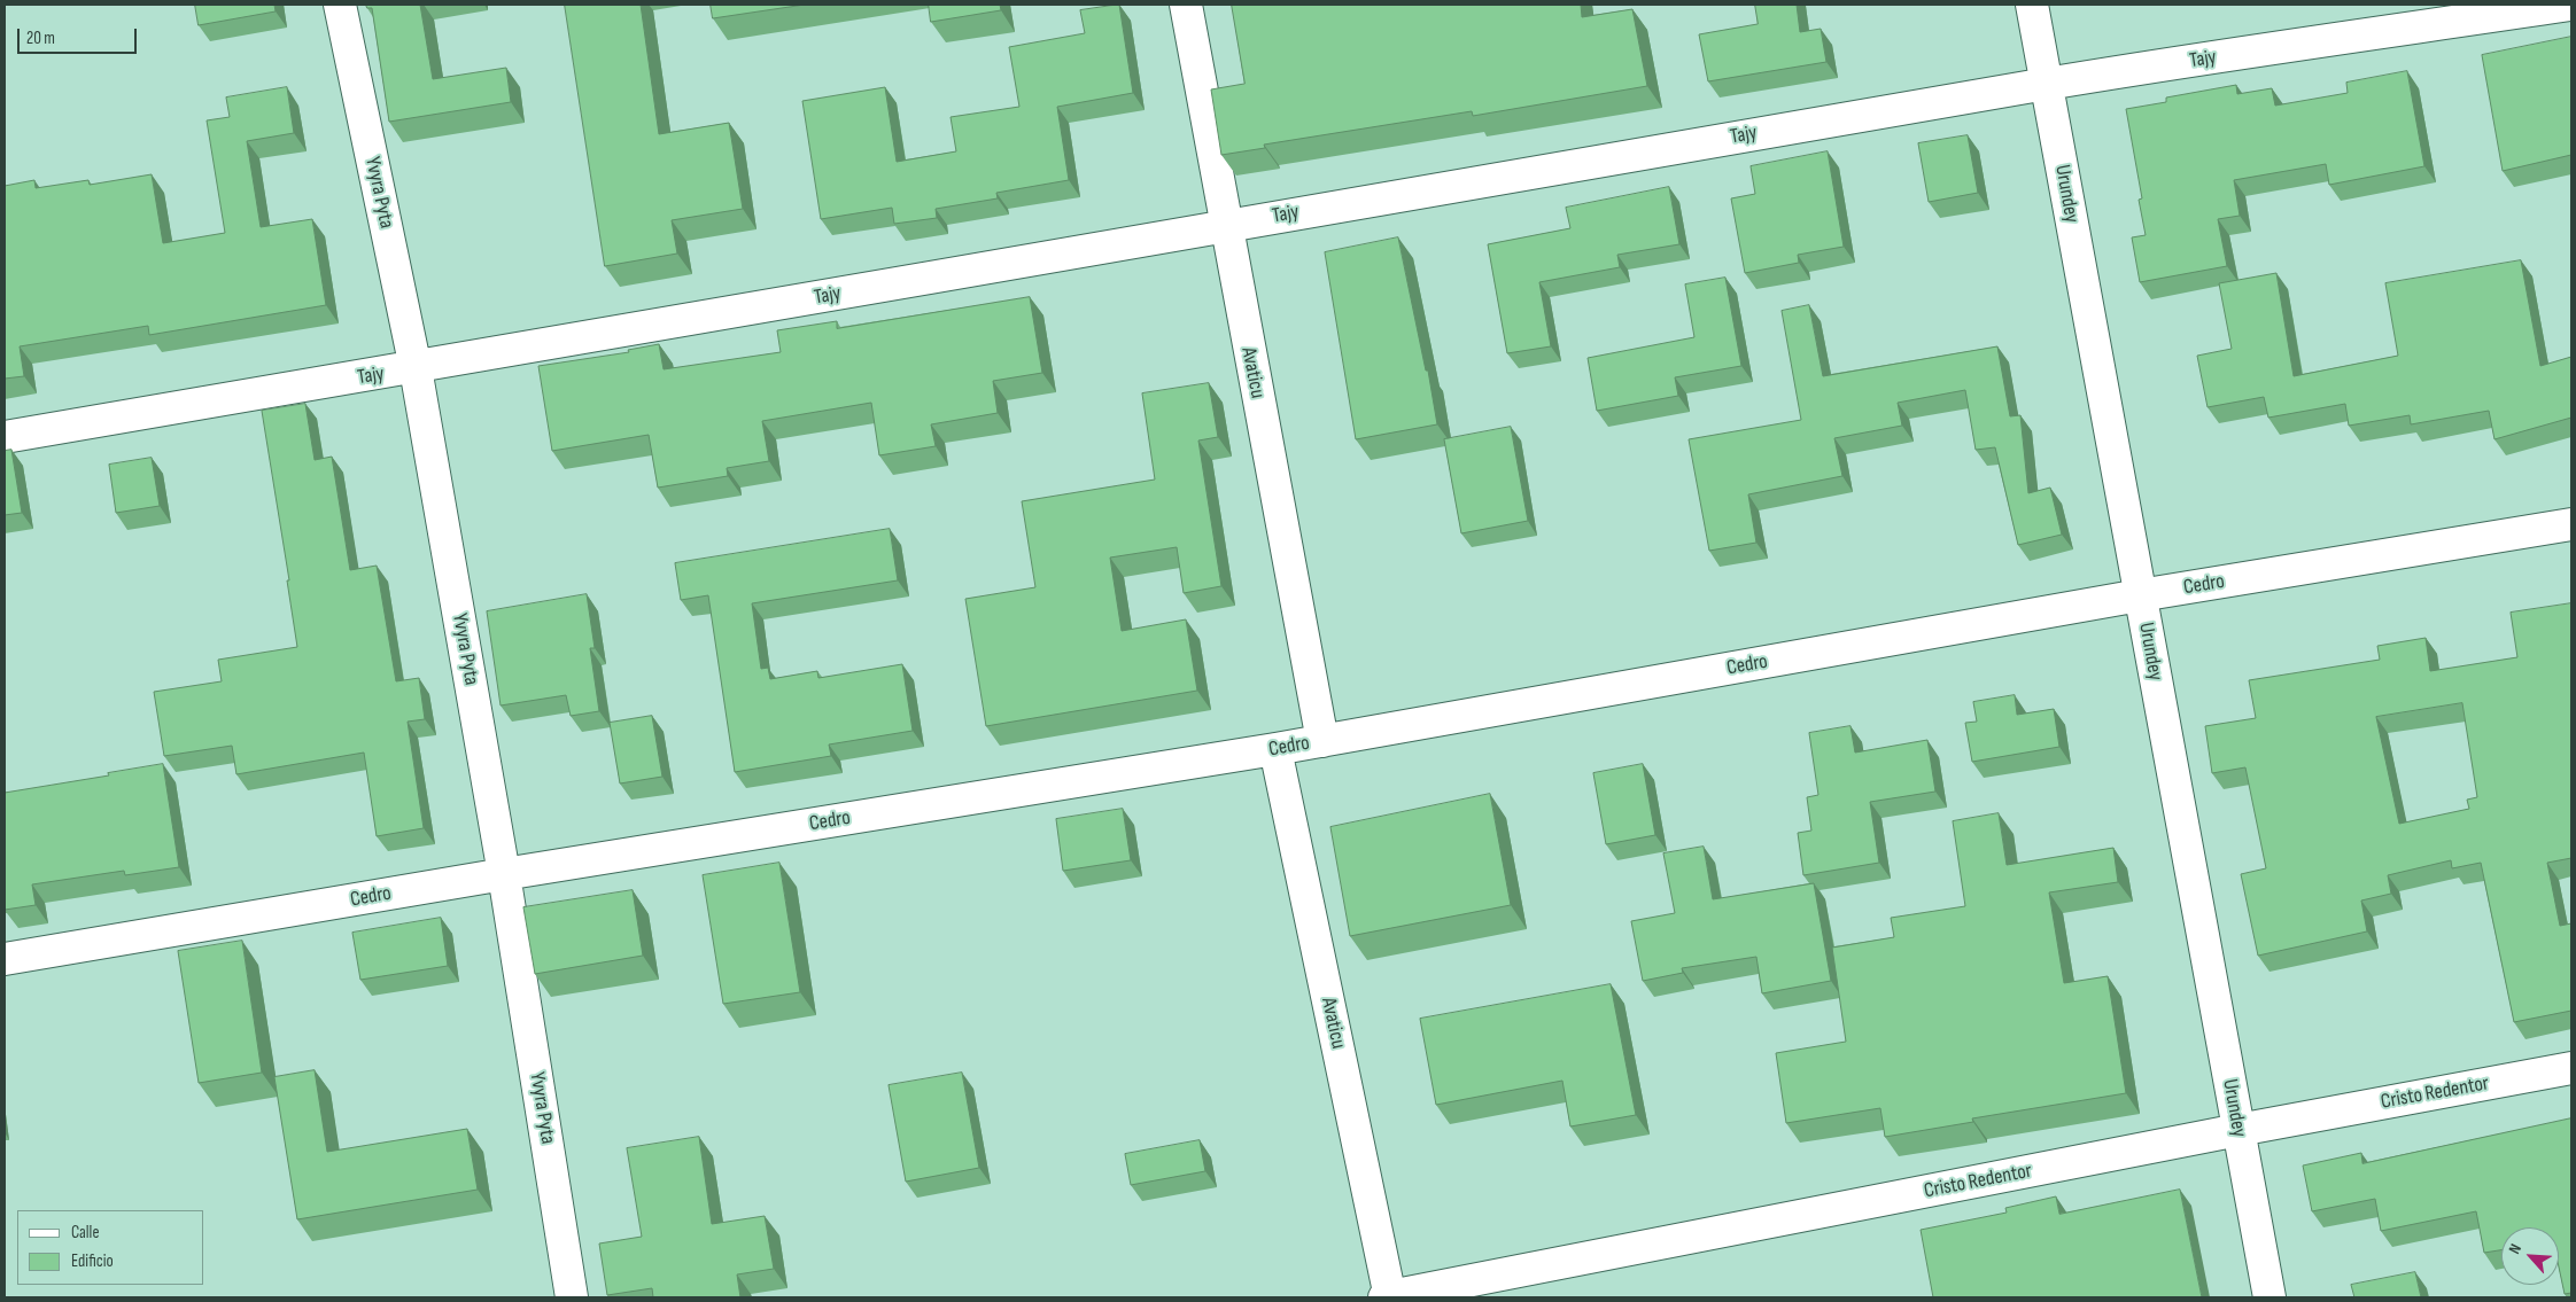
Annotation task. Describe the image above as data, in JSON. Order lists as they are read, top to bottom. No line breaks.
{"streets":{"street":["Tajy","Yvyra Pyta","Urundey","Avaticu","Cedro","Cristo Redentor"]},"crossings":[["Tajy","Yvyra Pyta"],["Tajy","Urundey"],["Tajy","Avaticu"],["Yvyra Pyta","Cedro"],["Urundey","Cedro"],["Urundey","Cristo Redentor"],["Avaticu","Cedro"],["Avaticu","Cristo Redentor"]],"legend":["Calle","Edificio"],"scale_bar":"20 m","north":"top left"}
